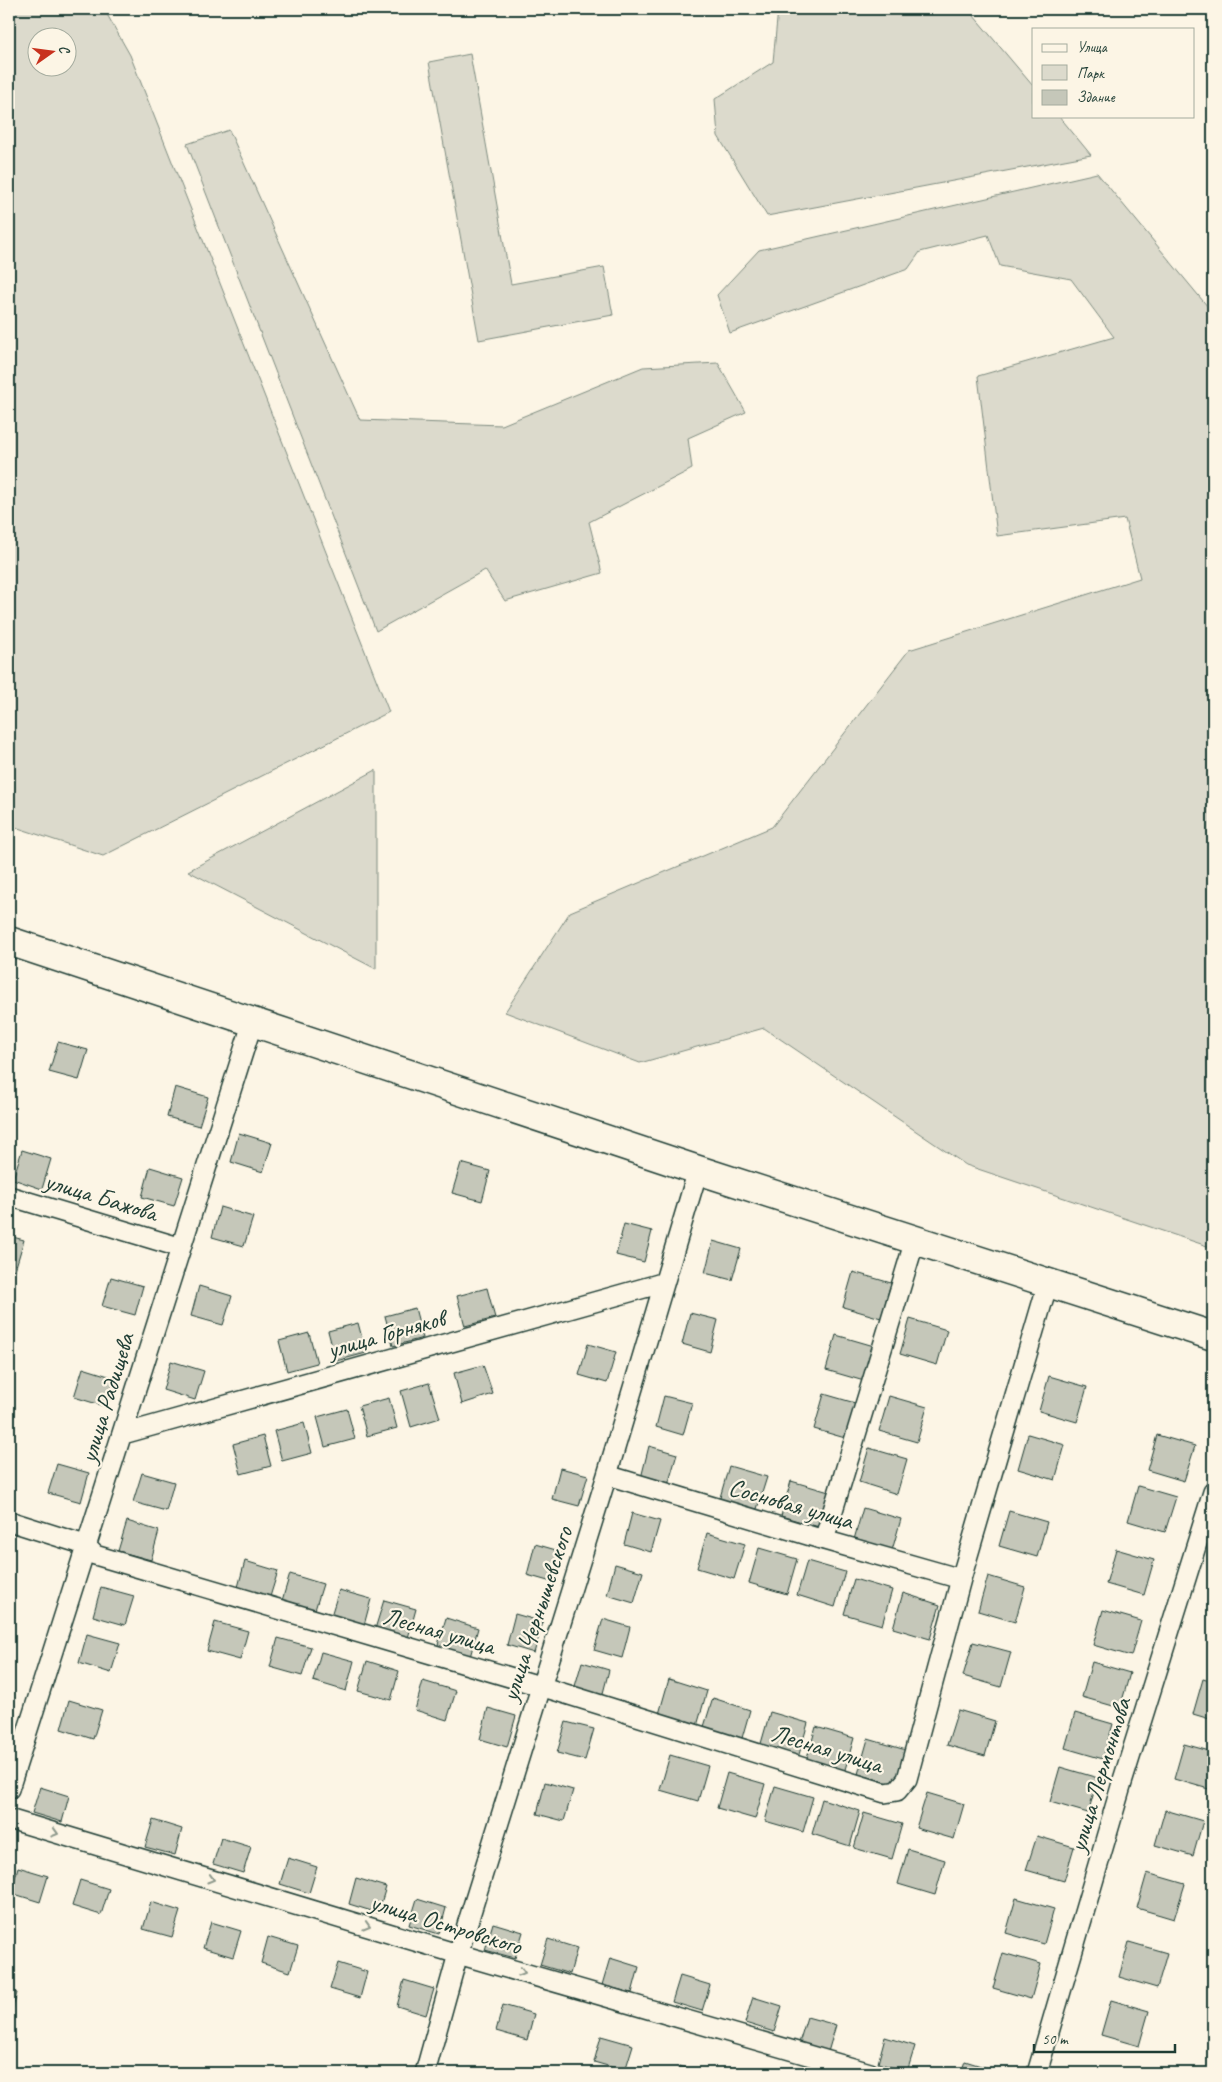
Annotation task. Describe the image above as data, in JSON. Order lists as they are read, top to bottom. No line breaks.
{"streets":{"street":["улица Бажова","улица Горняков","улица Радищева","Сосновая улица","улица Чернышевского","Лесная улица","улица Лермонтова","улица Островского"]},"crossings":[["улица Бажова","улица Радищева"],["улица Горняков","улица Радищева"],["улица Горняков","улица Чернышевского"],["улица Радищева","Лесная улица"],["Сосновая улица","улица Чернышевского"],["Сосновая улица","Лесная улица"],["улица Чернышевского","Лесная улица"],["улица Чернышевского","улица Островского"]],"one_way":["улица Островского"],"legend":["Улица","Парк","Здание"],"scale_bar":"50 m","north":"right"}
